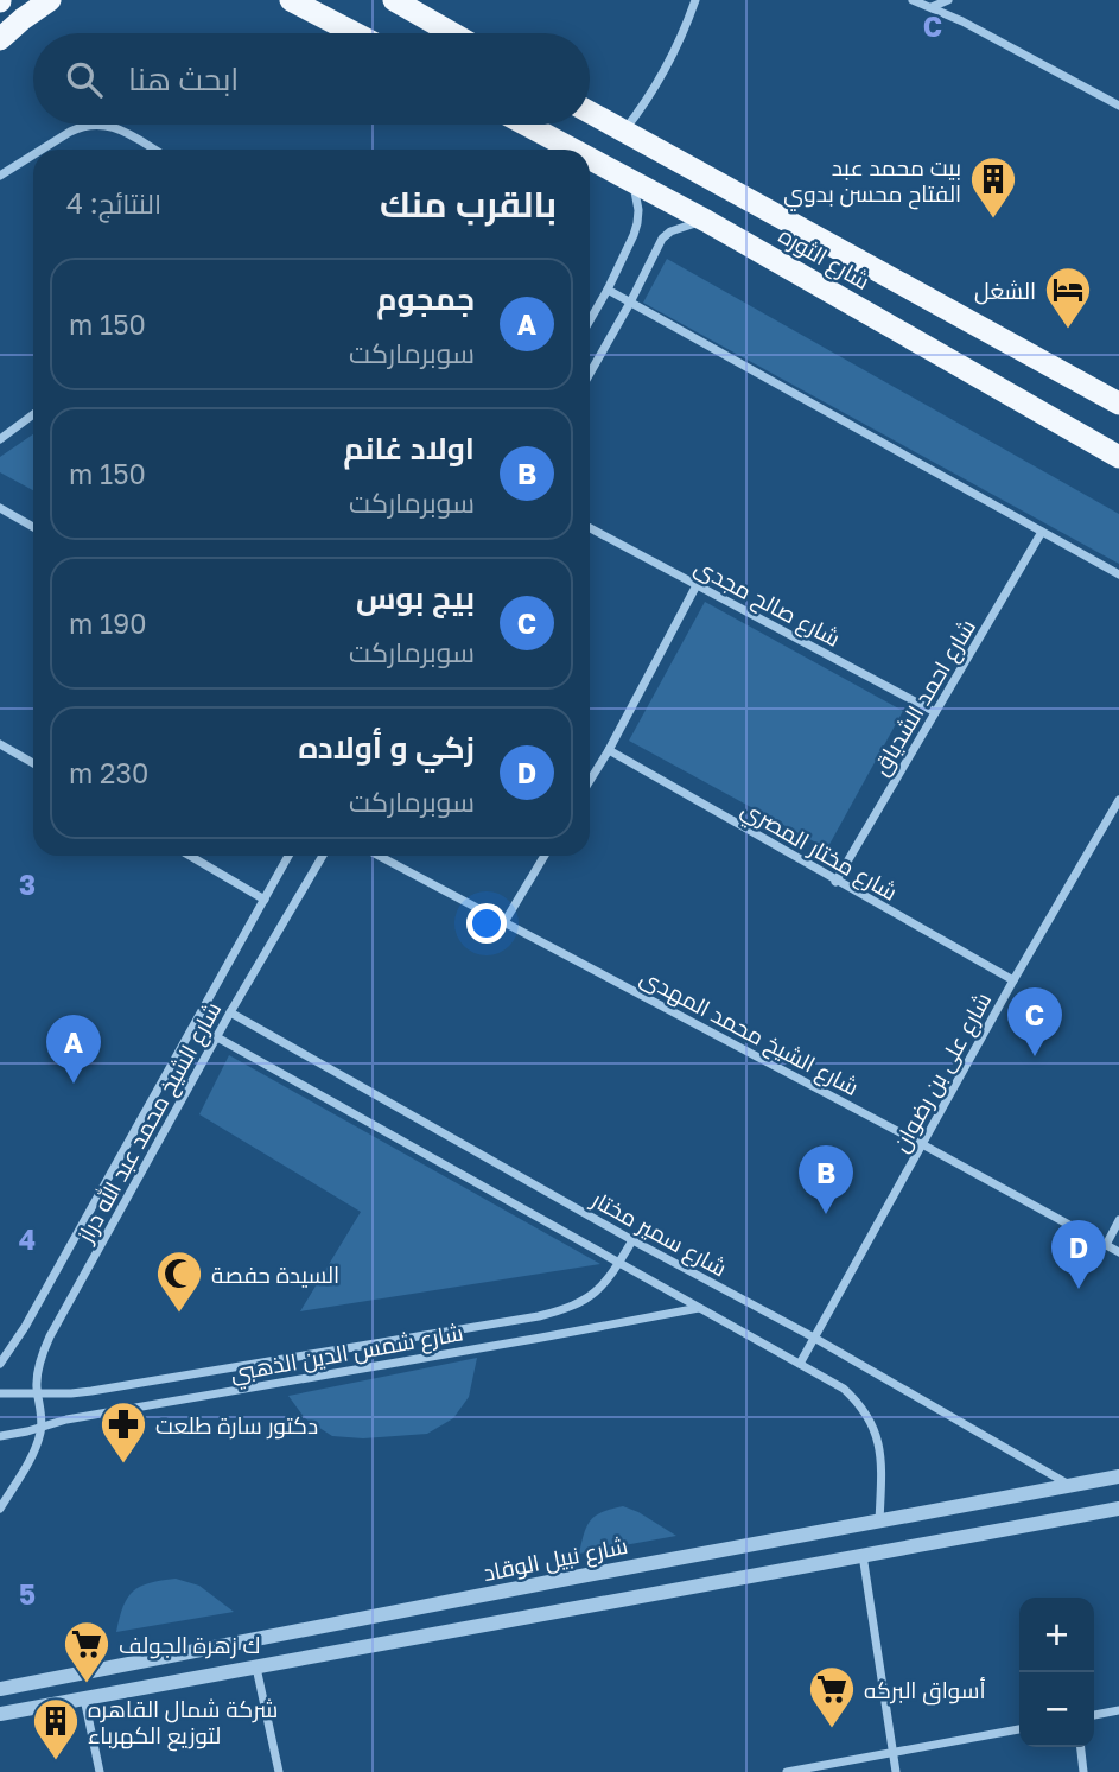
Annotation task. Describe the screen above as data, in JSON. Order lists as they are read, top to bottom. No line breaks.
{"streets":{"highway":["شارع الثوره"],"street":["شارع صالح مجدى","شارع احمد الشدياق","شارع مختار المصري","شارع الشيخ محمد المهدى","شارع على بن رضوان","شارع الشيخ محمد عبد الله دراز","شارع سمير مختار","شارع شمس الدين الذهبي","شارع نبيل الوقاد"]},"crossings":[["شارع صالح مجدى","شارع احمد الشدياق"],["شارع احمد الشدياق","شارع مختار المصري"],["شارع مختار المصري","شارع على بن رضوان"],["شارع الشيخ محمد المهدى","شارع على بن رضوان"],["شارع على بن رضوان","شارع سمير مختار"],["شارع الشيخ محمد عبد الله دراز","شارع سمير مختار"],["شارع الشيخ محمد عبد الله دراز","شارع شمس الدين الذهبي"],["شارع سمير مختار","شارع شمس الدين الذهبي"],["شارع سمير مختار","شارع نبيل الوقاد"]],"places":{"building":["بيت محمد عبد الفتاح محسن بدوي","شركة شمال القاهره لتوزيع الكهرباء"],"hotel":["الشغل"],"mosque":["السيدة حفصة"],"pharmacy":["دكتور سارة طلعت"],"supermarket":["ك زهرة الجولف","أسواق البركه"]},"page":{"search":"ابحث هنا","heading":["بالقرب منك","النتائج: 4"],"list":[{"mark":"A","name":"جمجوم","note":"سوبرماركت","value":"150 m"},{"mark":"B","name":"اولاد غانم","note":"سوبرماركت","value":"150 m"},{"mark":"C","name":"بيج بوس","note":"سوبرماركت","value":"190 m"},{"mark":"D","name":"زكي و أولاده","note":"سوبرماركت","value":"230 m"}],"pins":["C","A","B","D"],"map_buttons":["+","−"]},"grid":{"columns":["C"],"rows":["3","4","5"]}}
